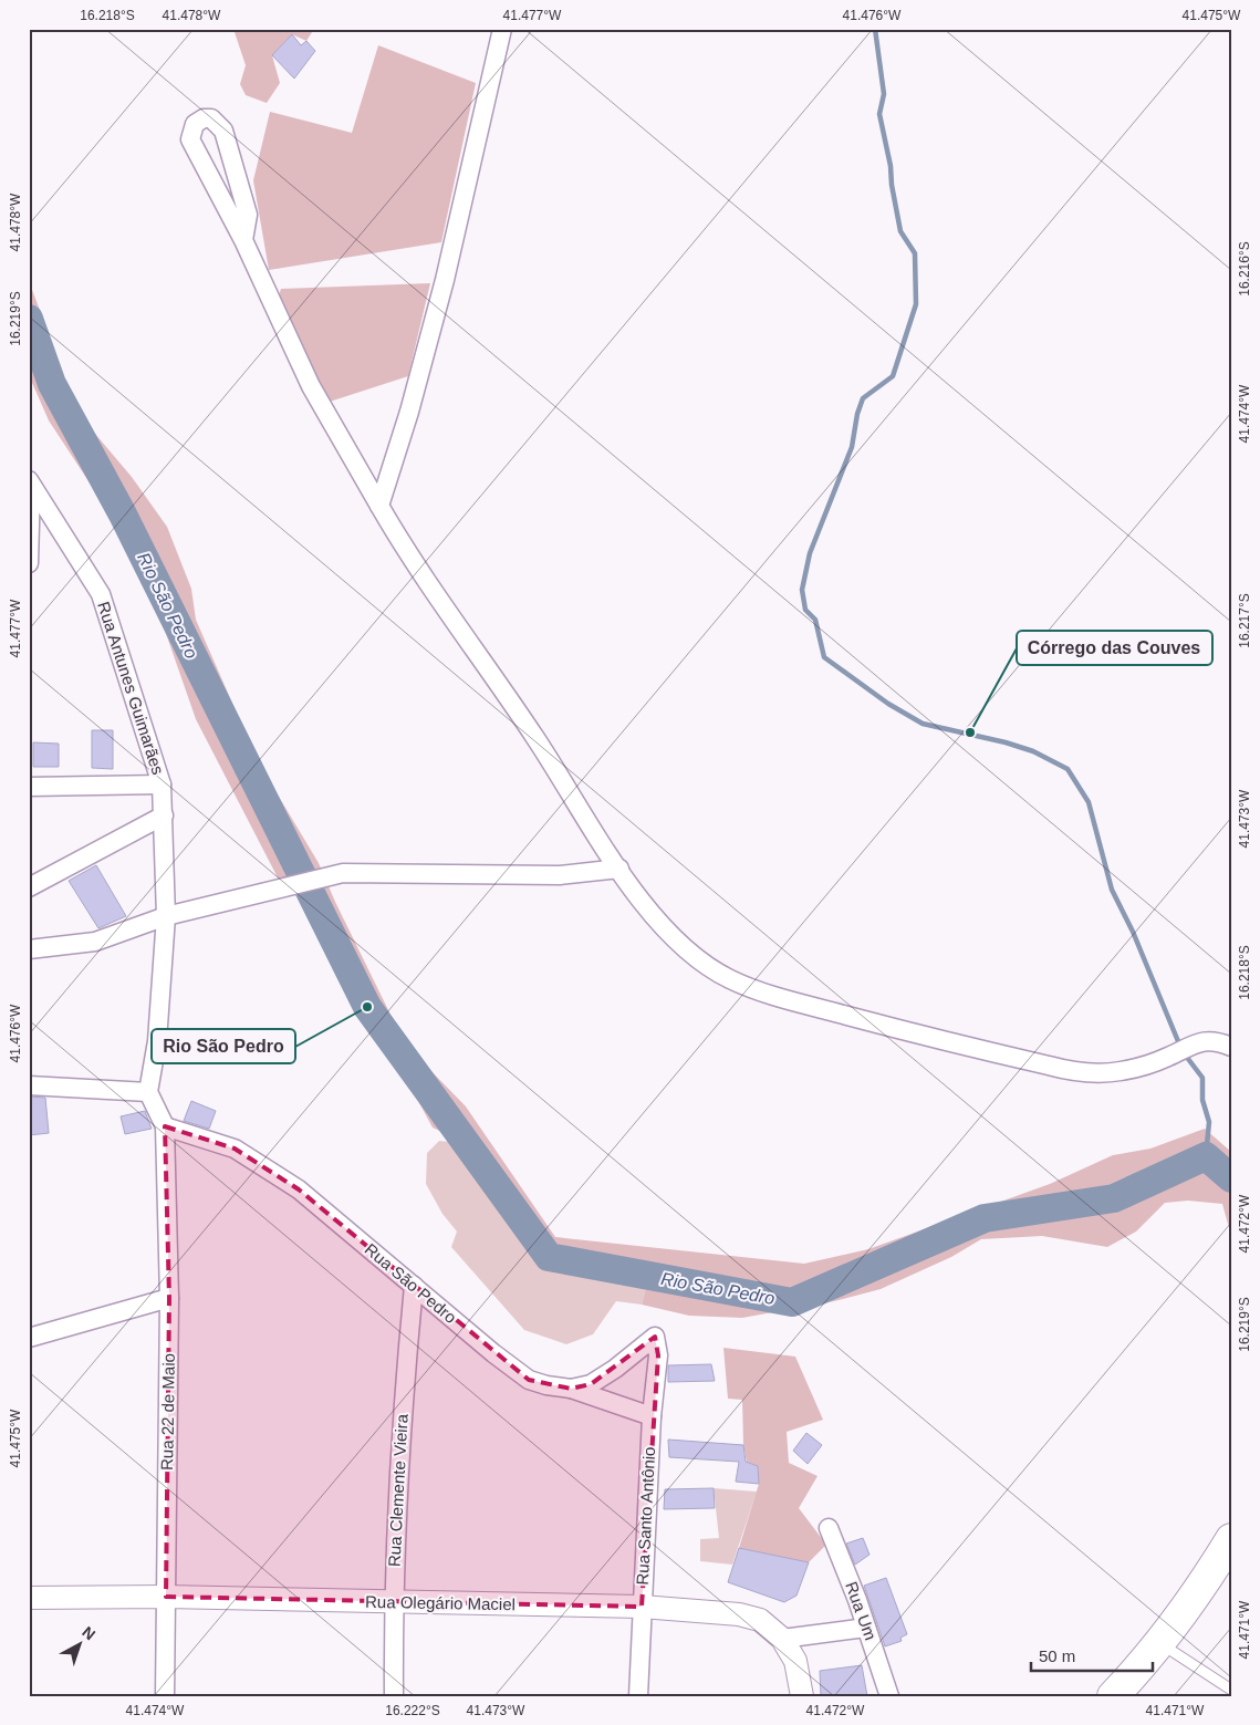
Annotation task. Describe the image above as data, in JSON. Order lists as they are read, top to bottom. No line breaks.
{"streets":{"street":["Rua Antunes Guimarães","Rua São Pedro","Rua 22 de Maio","Rua Clemente Vieira","Rua Santo Antônio","Rua Olegário Maciel","Rua Um"]},"crossings":[["Rua São Pedro","Rua 22 de Maio"],["Rua São Pedro","Rua Clemente Vieira"],["Rua São Pedro","Rua Santo Antônio"],["Rua 22 de Maio","Rua Olegário Maciel"],["Rua Clemente Vieira","Rua Olegário Maciel"],["Rua Santo Antônio","Rua Olegário Maciel"]],"water":["Rio São Pedro"],"places":["Córrego das Couves","Rio São Pedro"],"scale_bar":"50 m","north":"top right","coordinates":["16.218°S","41.478°W","41.477°W","41.476°W","41.475°W","16.216°S","16.219°S","41.474°W","16.217°S","41.473°W","41.472°W","41.471°W","16.222°S"]}
